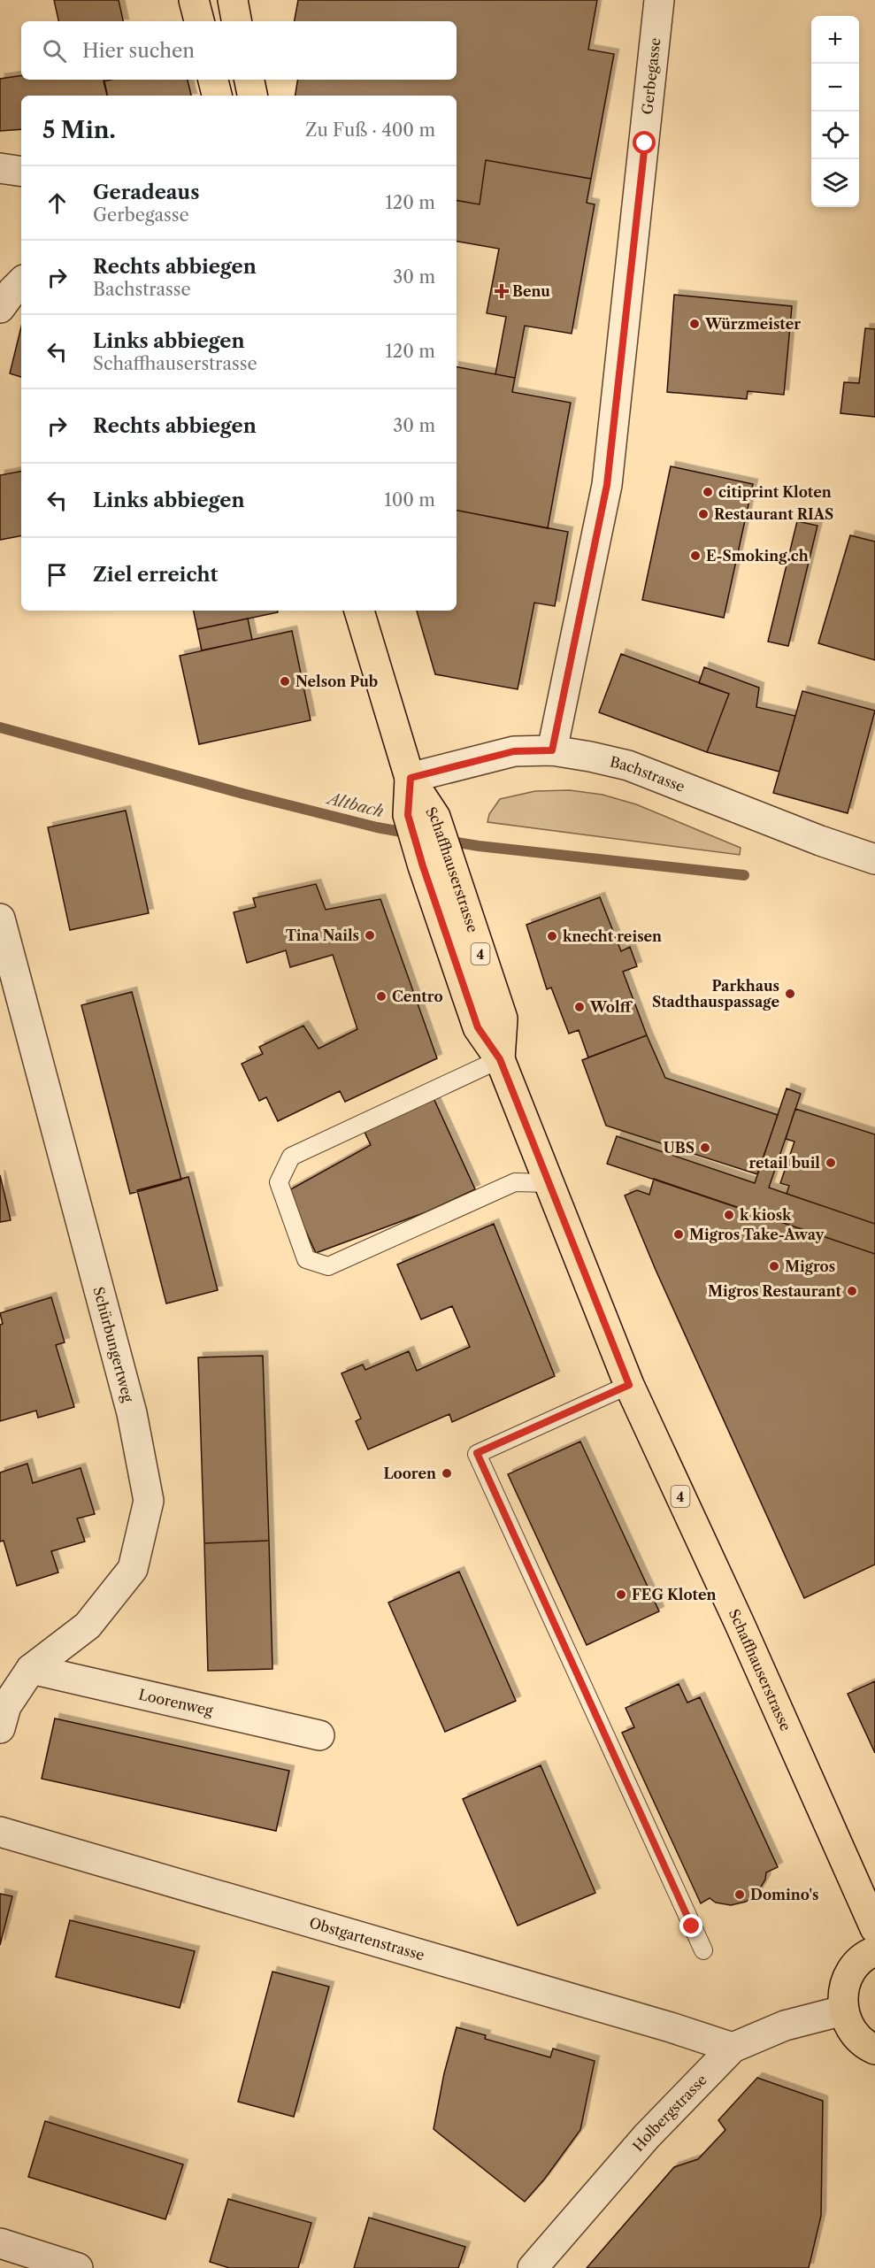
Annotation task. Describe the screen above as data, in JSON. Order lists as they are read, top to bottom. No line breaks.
{"streets":{"main road":["Schaffhauserstrasse","4"],"street":["Gerbegasse","Bachstrasse","Schürbungertweg","Loorenweg","Obstgartenstrasse","Holbergstrasse"]},"crossings":[["Gerbegasse","Bachstrasse"],["Bachstrasse","Schaffhauserstrasse"],["Schürbungertweg","Loorenweg"],["Obstgartenstrasse","Holbergstrasse"]],"water":["Altbach"],"places":{"health":["Benu"],"other":["Würzmeister","citiprint Kloten","Restaurant RIAS","E-Smoking.ch","Nelson Pub","Tina Nails","knecht reisen","Parkhaus Stadthauspassage","Centro","Wolff","UBS","retail buil","k kiosk","Migros Take-Away","Migros","Migros Restaurant","Looren","FEG Kloten","Domino's"]},"page":{"map_buttons":["+","−"],"search":"Hier suchen","heading":["5 Min.","Zu Fuß · 400 m"],"list":[["Geradeaus","Gerbegasse","120 m"],["Rechts abbiegen","Bachstrasse","30 m"],["Links abbiegen","Schaffhauserstrasse","120 m"],["Rechts abbiegen","30 m"],["Links abbiegen","100 m"],"Ziel erreicht"]}}
